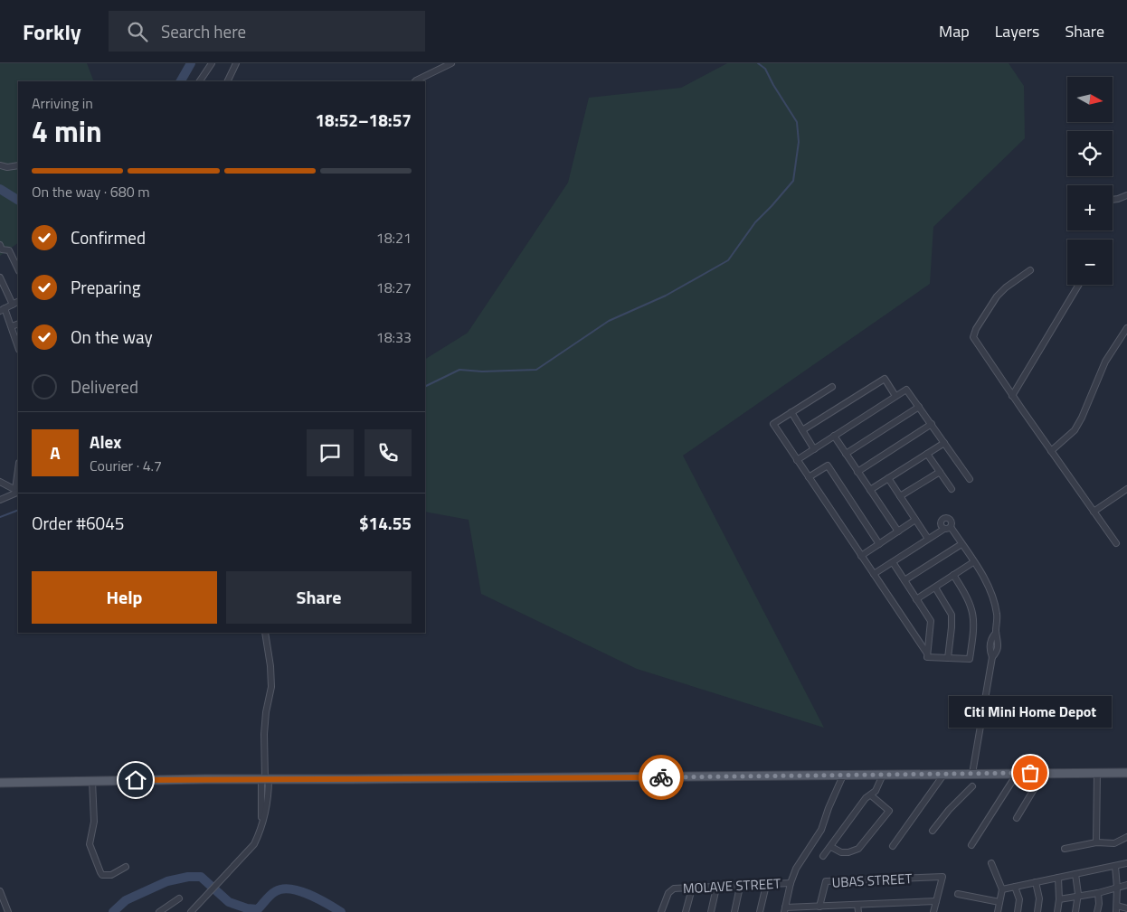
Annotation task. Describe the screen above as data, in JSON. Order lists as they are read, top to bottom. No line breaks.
{"streets":{"street":["UBAS STREET","MOLAVE STREET"]},"places":["Citi Mini Home Depot"],"north":"right","page":{"header":"Forkly","search":"Search here","nav":["Map","Layers","Share"],"map_buttons":["+","−"],"heading":["4 min","Arriving in","18:52–18:57"],"panel":["Alex","Courier · 4.7","Order #6045","$14.55"],"bar":"On the way · 680 m","list":[["Confirmed","18:21"],["Preparing","18:27"],["On the way","18:33"],"Delivered"],"round":"A","buttons":["Help","Share"],"bubble":"Citi Mini Home Depot"}}
